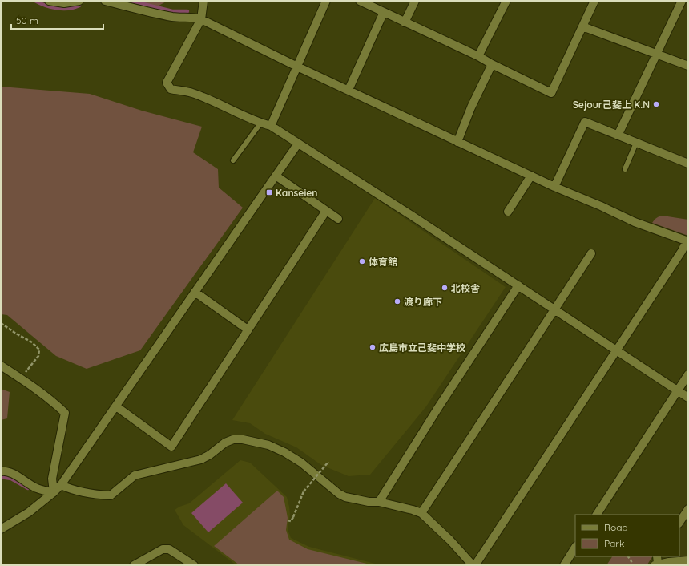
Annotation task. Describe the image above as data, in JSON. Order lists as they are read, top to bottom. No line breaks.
{"places":{"other":["Sejour己斐上 K.N","体育館","北校舎","渡り廊下","広島市立己斐中学校"],"transit":["Kanseien"]},"legend":["Road","Park"],"scale_bar":"50 m"}
